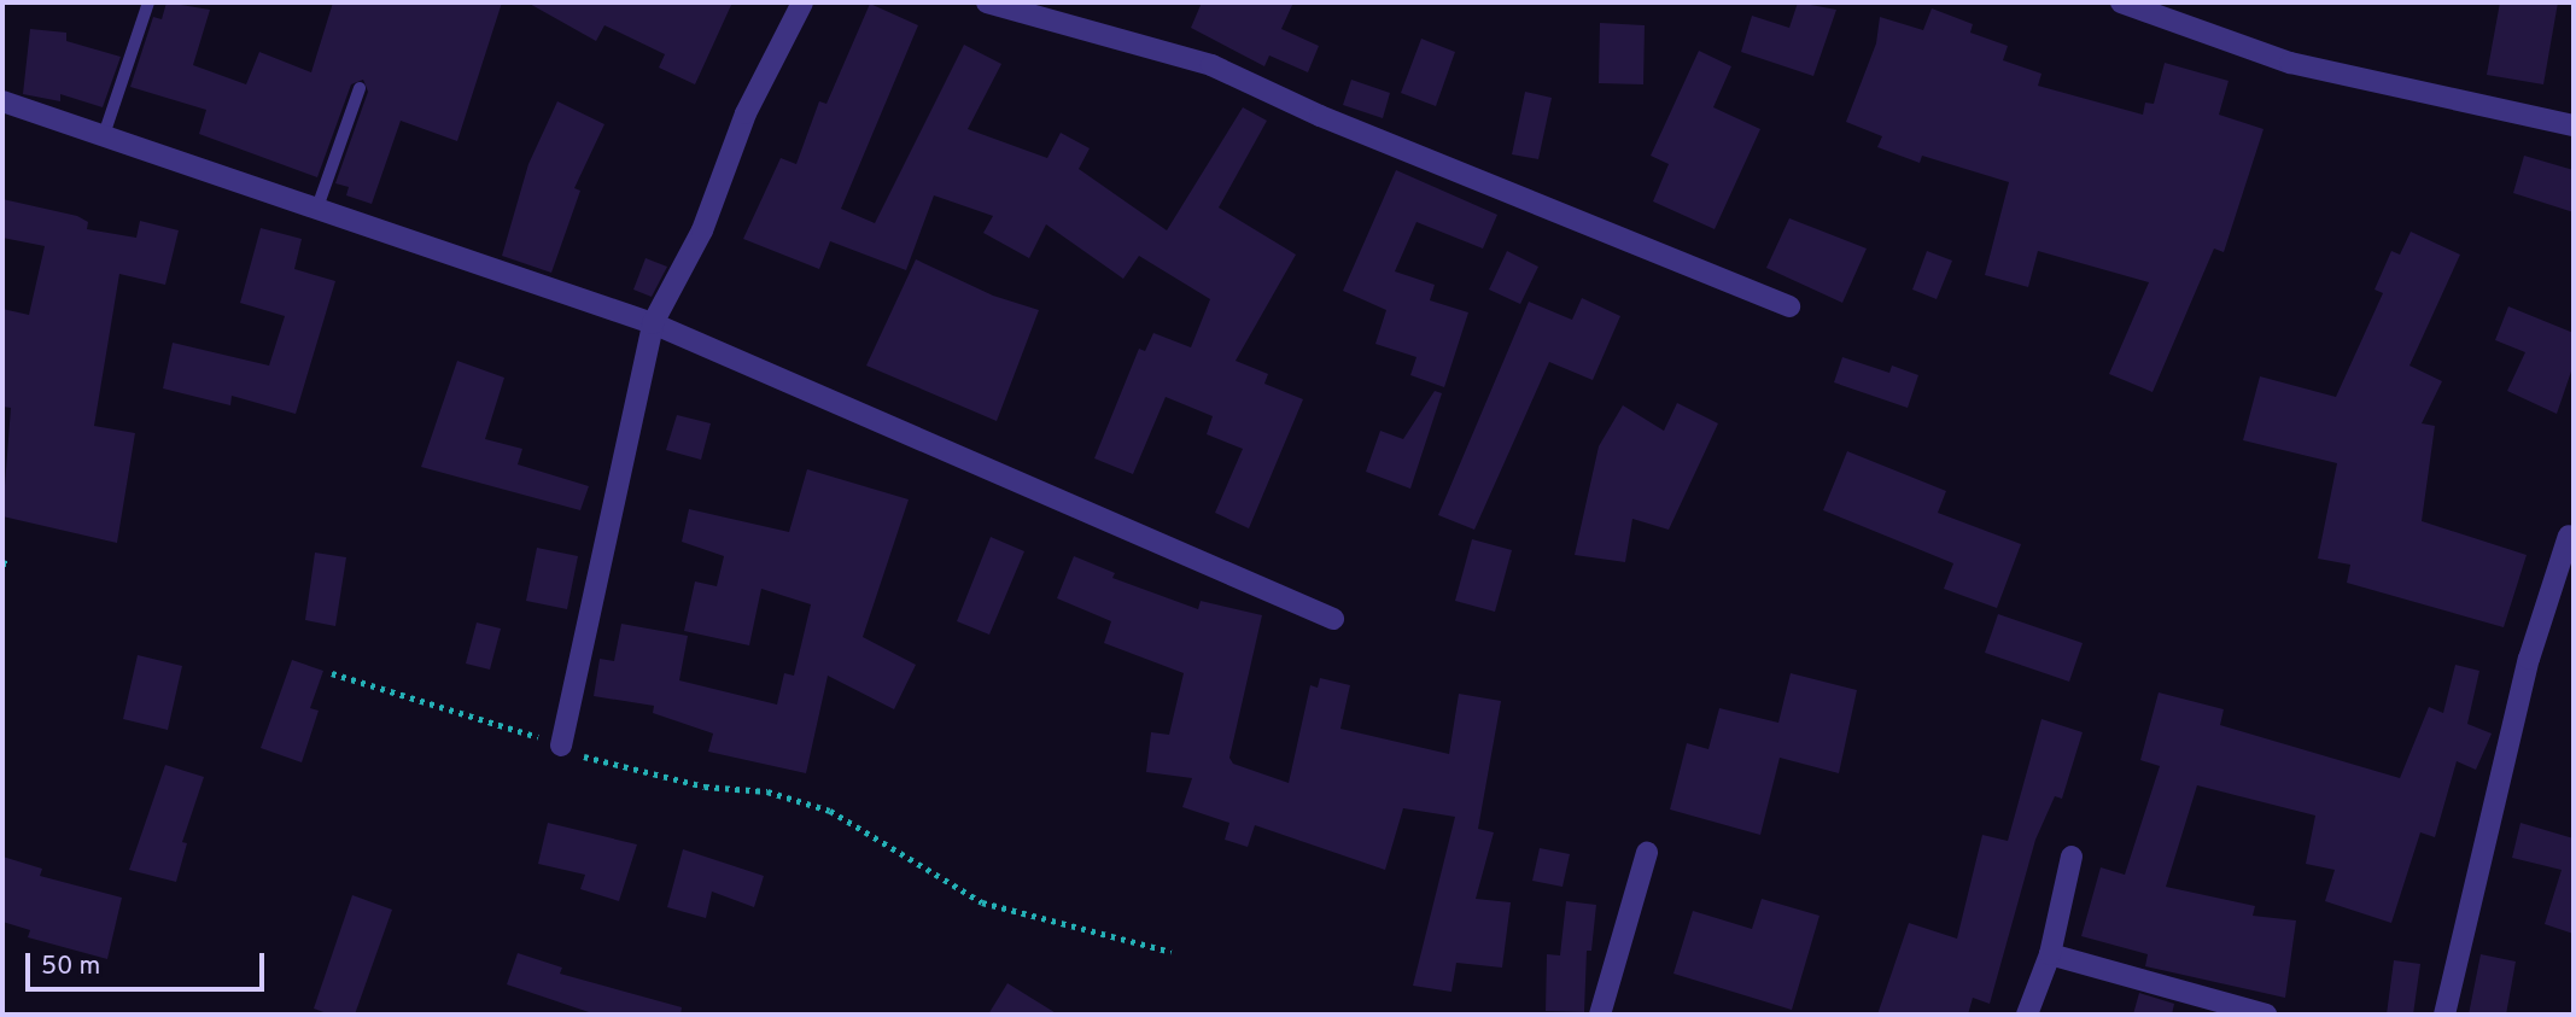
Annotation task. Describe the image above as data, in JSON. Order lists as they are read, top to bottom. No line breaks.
{"scale_bar":"50 m"}
